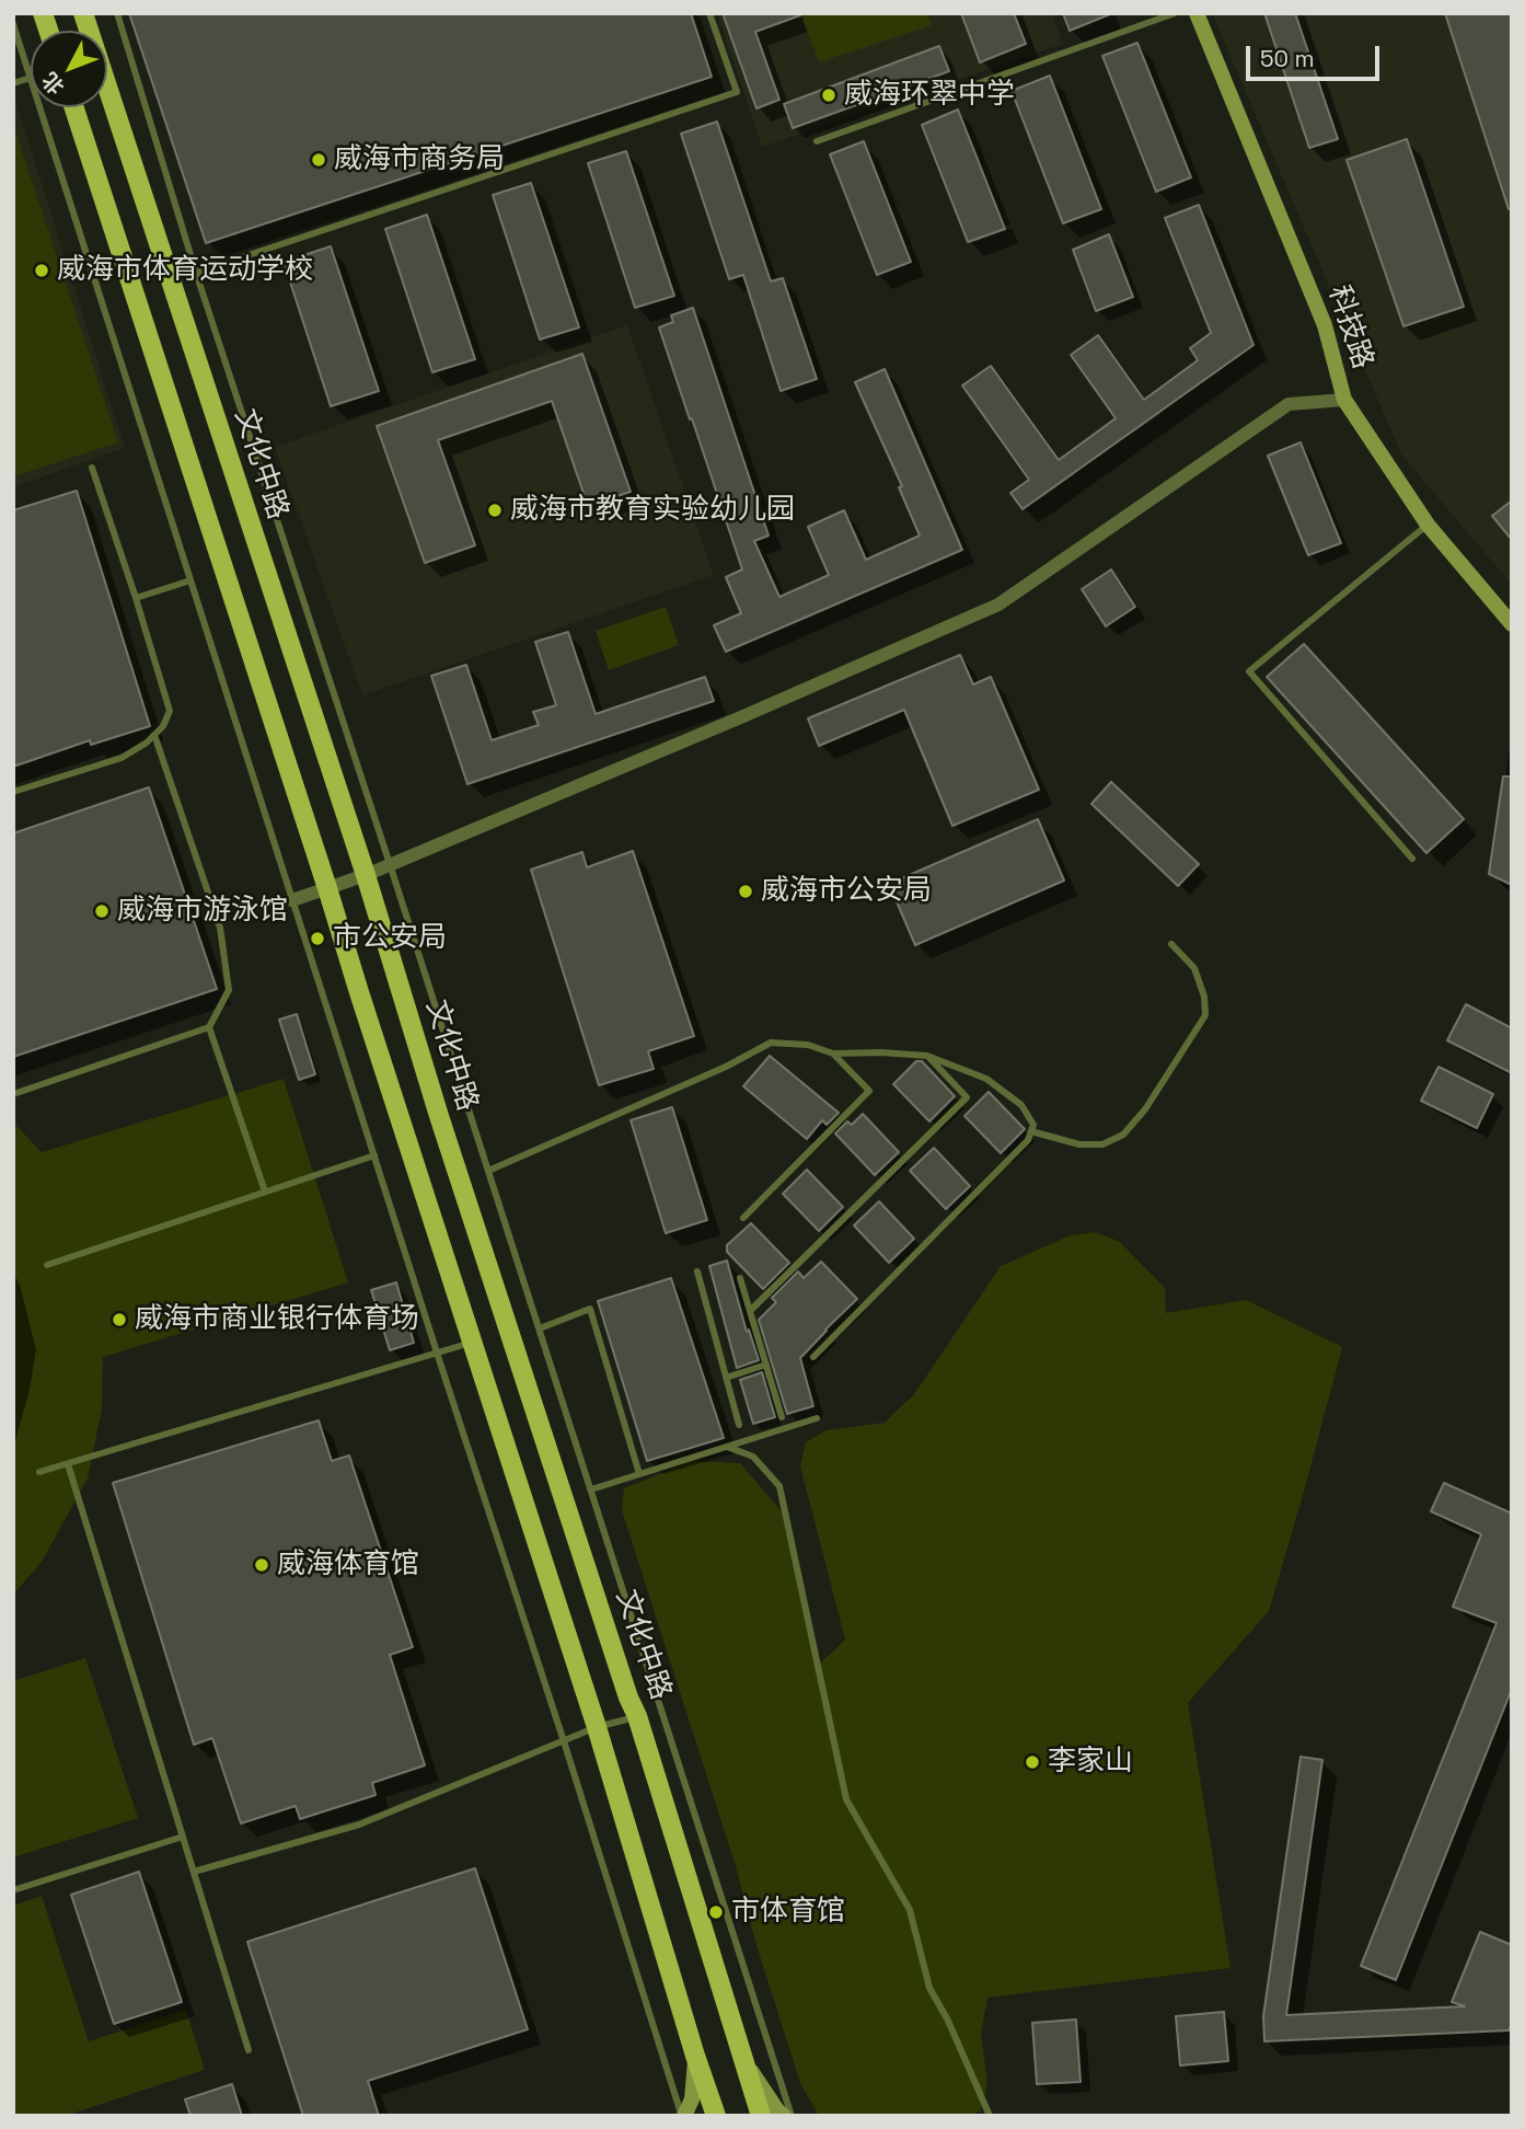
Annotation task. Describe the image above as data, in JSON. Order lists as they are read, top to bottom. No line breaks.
{"streets":{"main road":["科技路","文化中路"]},"places":["威海环翠中学","威海市商务局","威海市体育运动学校","威海市教育实验幼儿园","威海市公安局","威海市游泳馆","市公安局","威海市商业银行体育场","威海体育馆","李家山","市体育馆"],"scale_bar":"50 m","north":"bottom left"}
